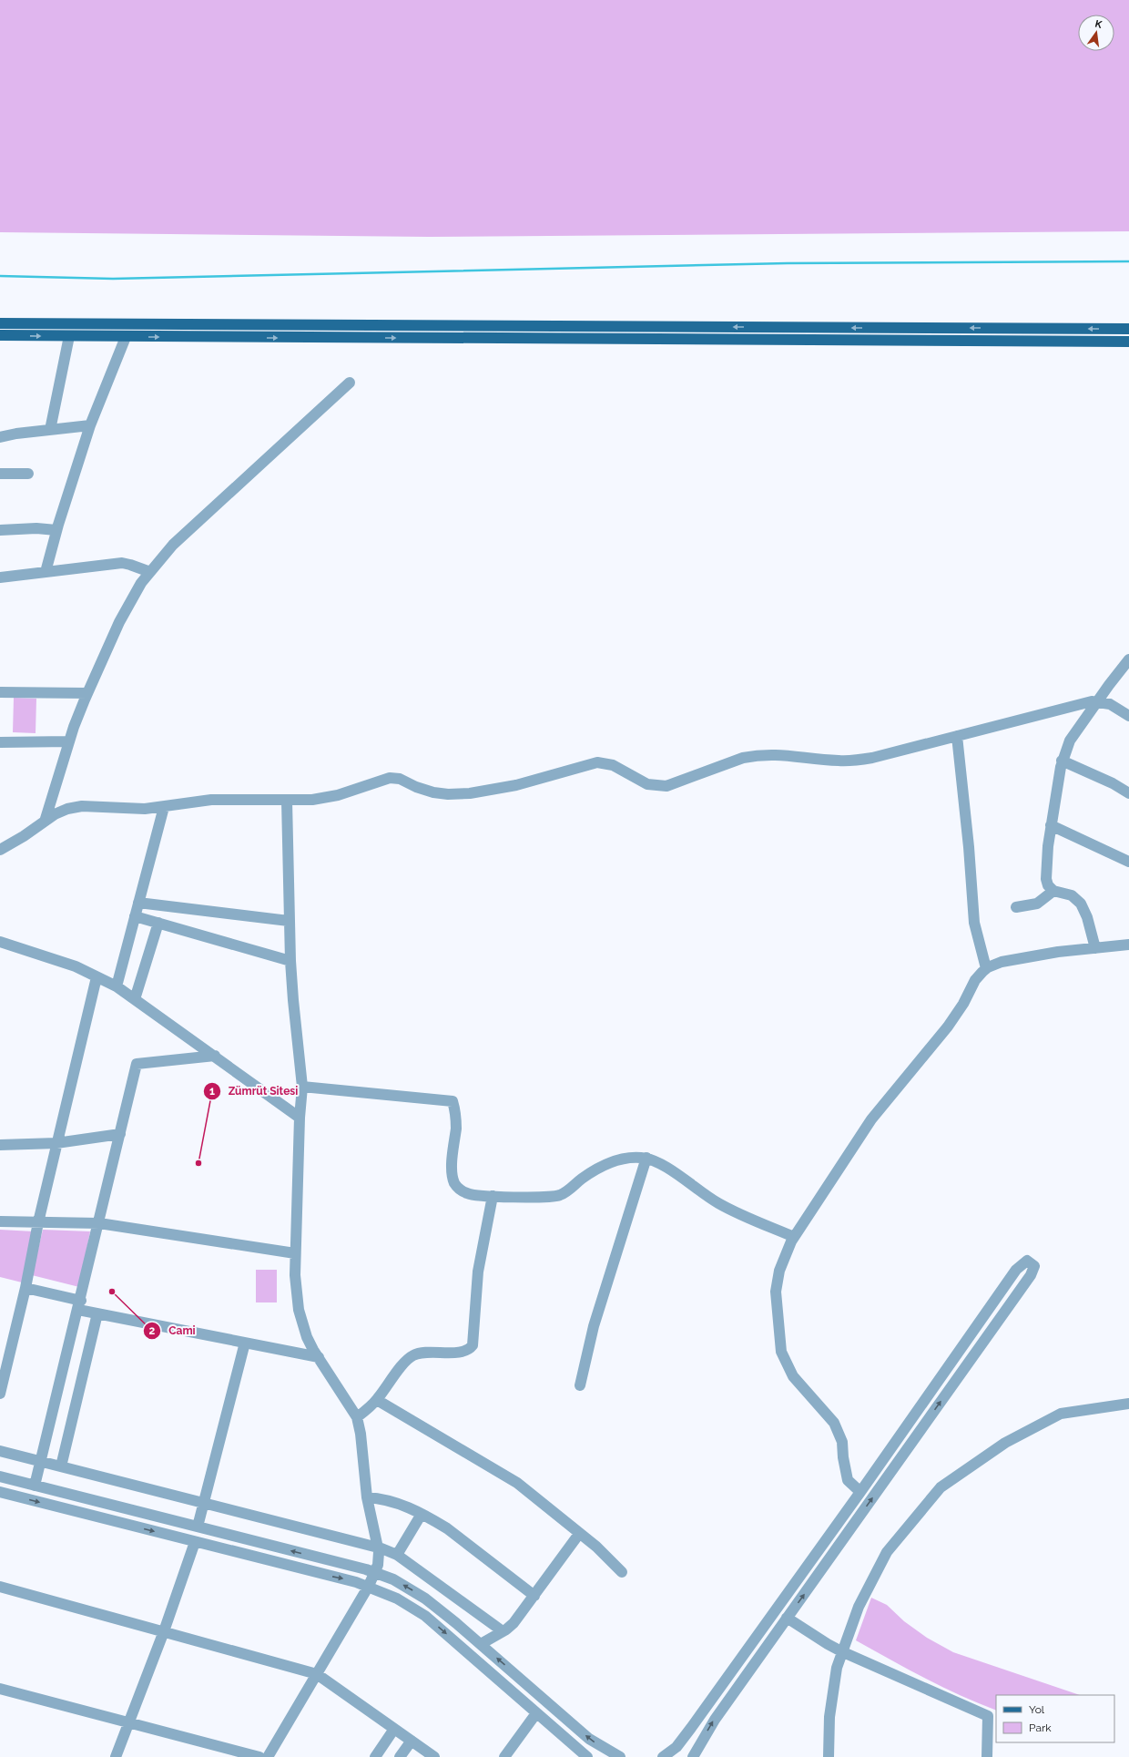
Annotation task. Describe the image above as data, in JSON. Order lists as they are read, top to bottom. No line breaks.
{"places":["Zümrüt Sitesi","Cami"],"legend":["Yol","Park"],"north":"top"}
